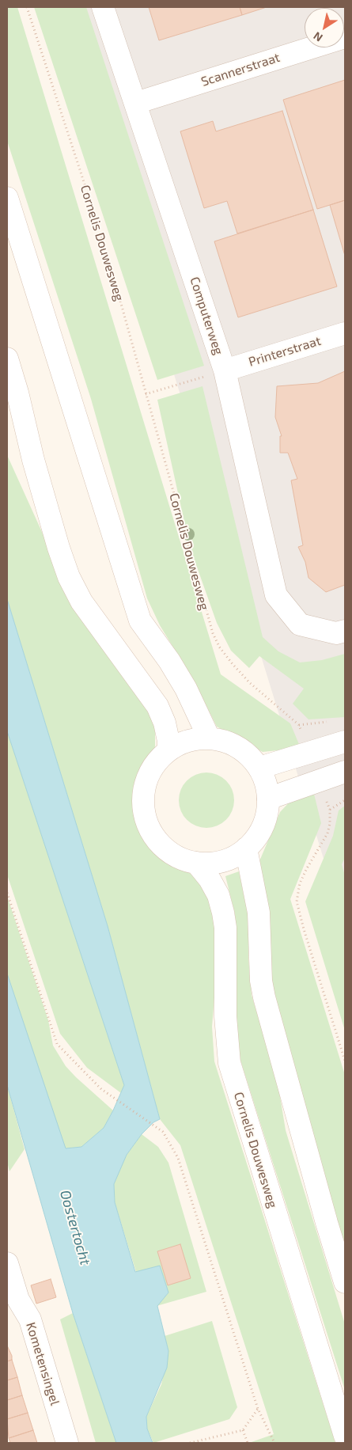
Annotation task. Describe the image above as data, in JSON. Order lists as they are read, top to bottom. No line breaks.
{"streets":{"main road":["Scannerstraat","Cornelis Douwesweg","Computerweg","Printerstraat","Kometensingel"]},"crossings":[["Scannerstraat","Computerweg"],["Computerweg","Printerstraat"]],"water":["Oostertocht"],"north":"bottom left"}
